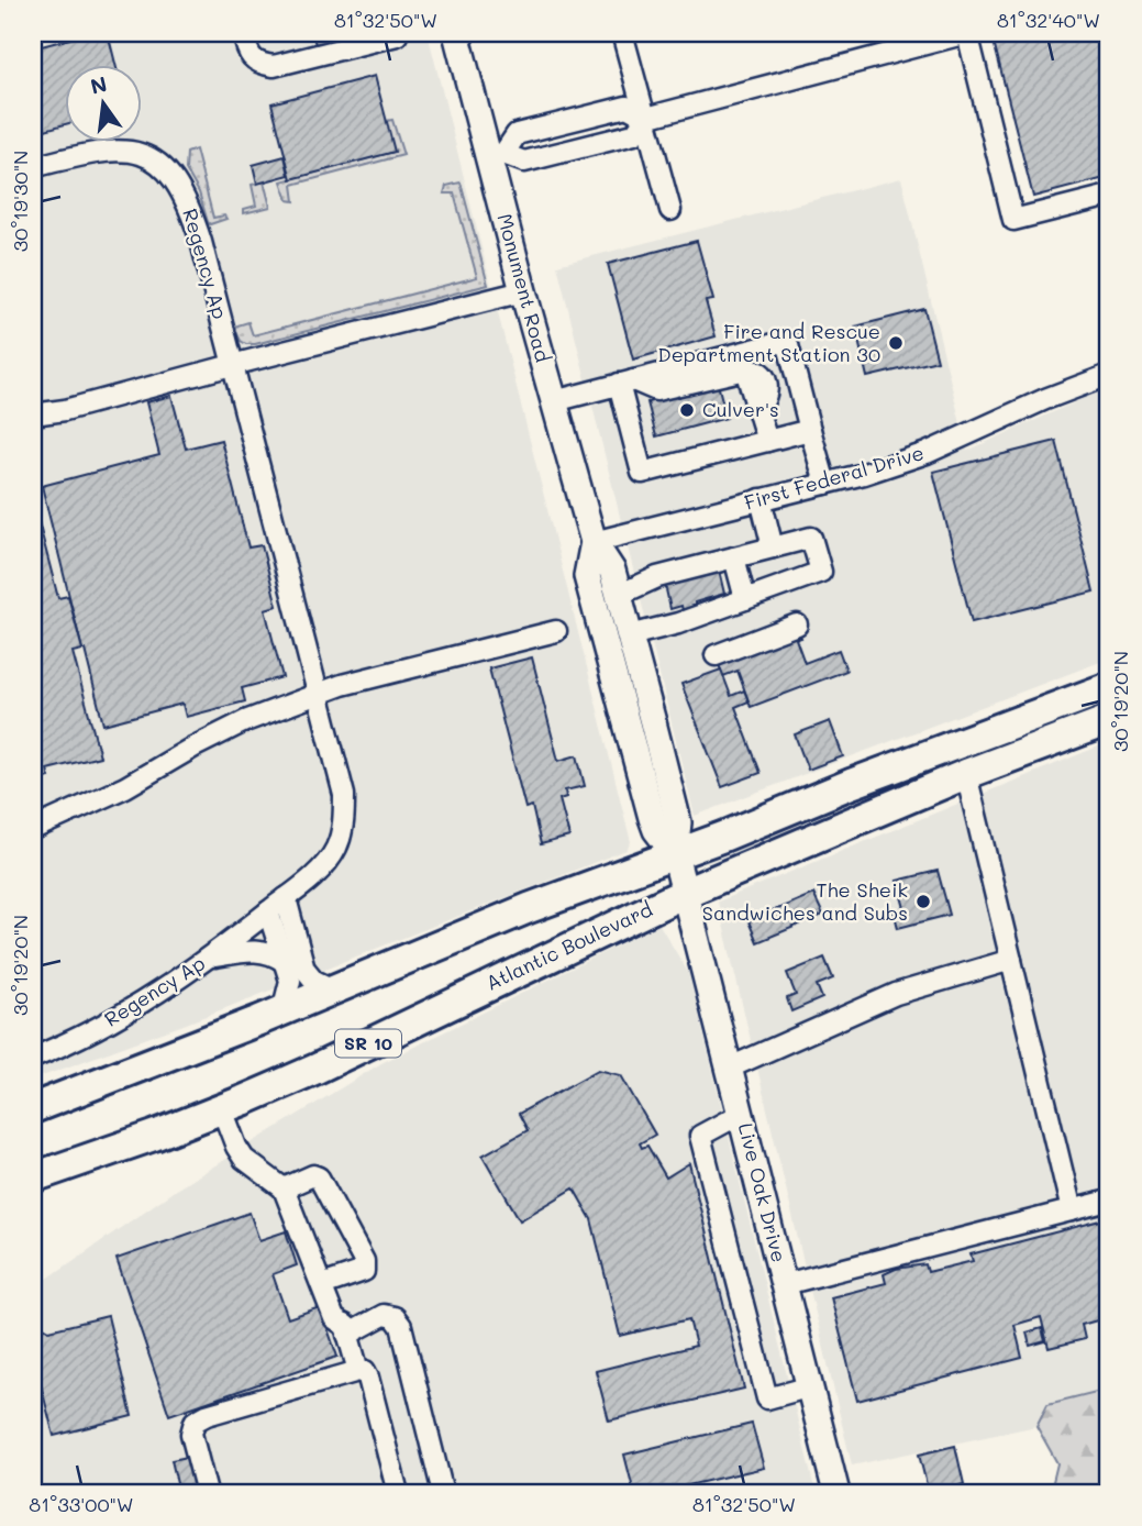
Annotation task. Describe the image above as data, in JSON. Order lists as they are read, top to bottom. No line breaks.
{"streets":{"highway":["Atlantic Boulevard","SR 10"],"main road":["Monument Road","Live Oak Drive"],"street":["Regency Ap","First Federal Drive"]},"crossings":[["Monument Road","First Federal Drive"],["Monument Road","Atlantic Boulevard"],["Monument Road","Live Oak Drive"],["Atlantic Boulevard","Live Oak Drive"]],"places":["Fire and Rescue Department Station 30","Culver's","The Sheik Sandwiches and Subs"],"north":"top","coordinates":["81°32'50\"W","81°32'40\"W","30°19'30\"N","30°19'20\"N","81°33'00\"W"]}
